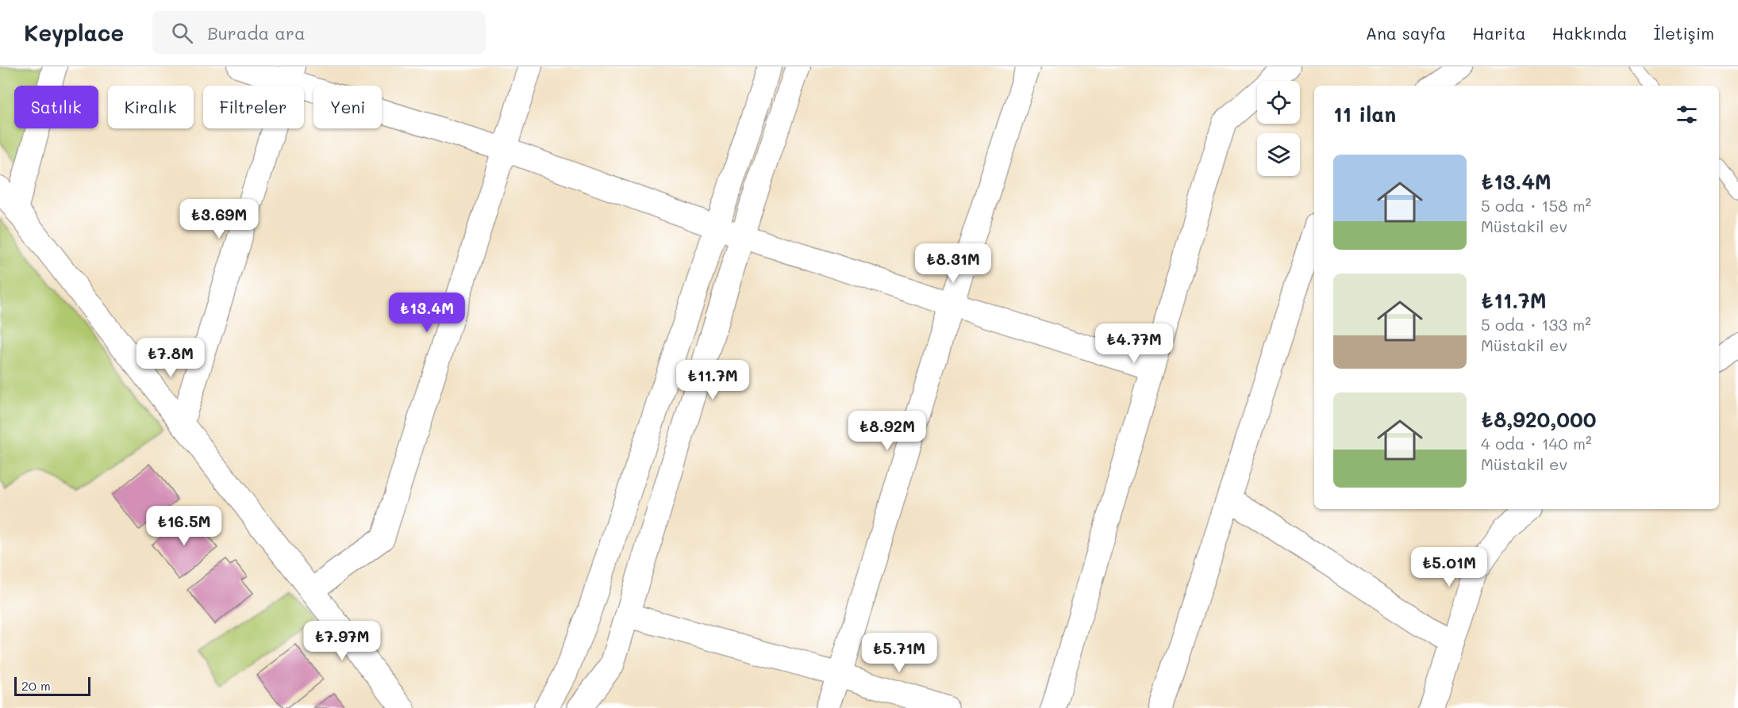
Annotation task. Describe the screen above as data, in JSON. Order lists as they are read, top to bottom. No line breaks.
{"scale_bar":"20 m","page":{"header":"Keyplace","search":"Burada ara","nav":["Ana sayfa","Harita","Hakkında","İletişim"],"chip":["Satılık","Kiralık","Filtreler","Yeni"],"heading":"11 ilan","list":[{"name":"₺13.4M","note":"5 oda · 158 m² · Müstakil ev"},{"name":"₺11.7M","note":"5 oda · 133 m² · Müstakil ev"},{"name":"₺8,920,000","note":"4 oda · 140 m² · Müstakil ev"}],"price":["₺3.69M","₺8.31M","₺13.4M","₺4.77M","₺7.8M","₺11.7M","₺8.92M","₺16.5M","₺5.01M","₺7.97M","₺5.71M"],"scale":"20 m"}}
